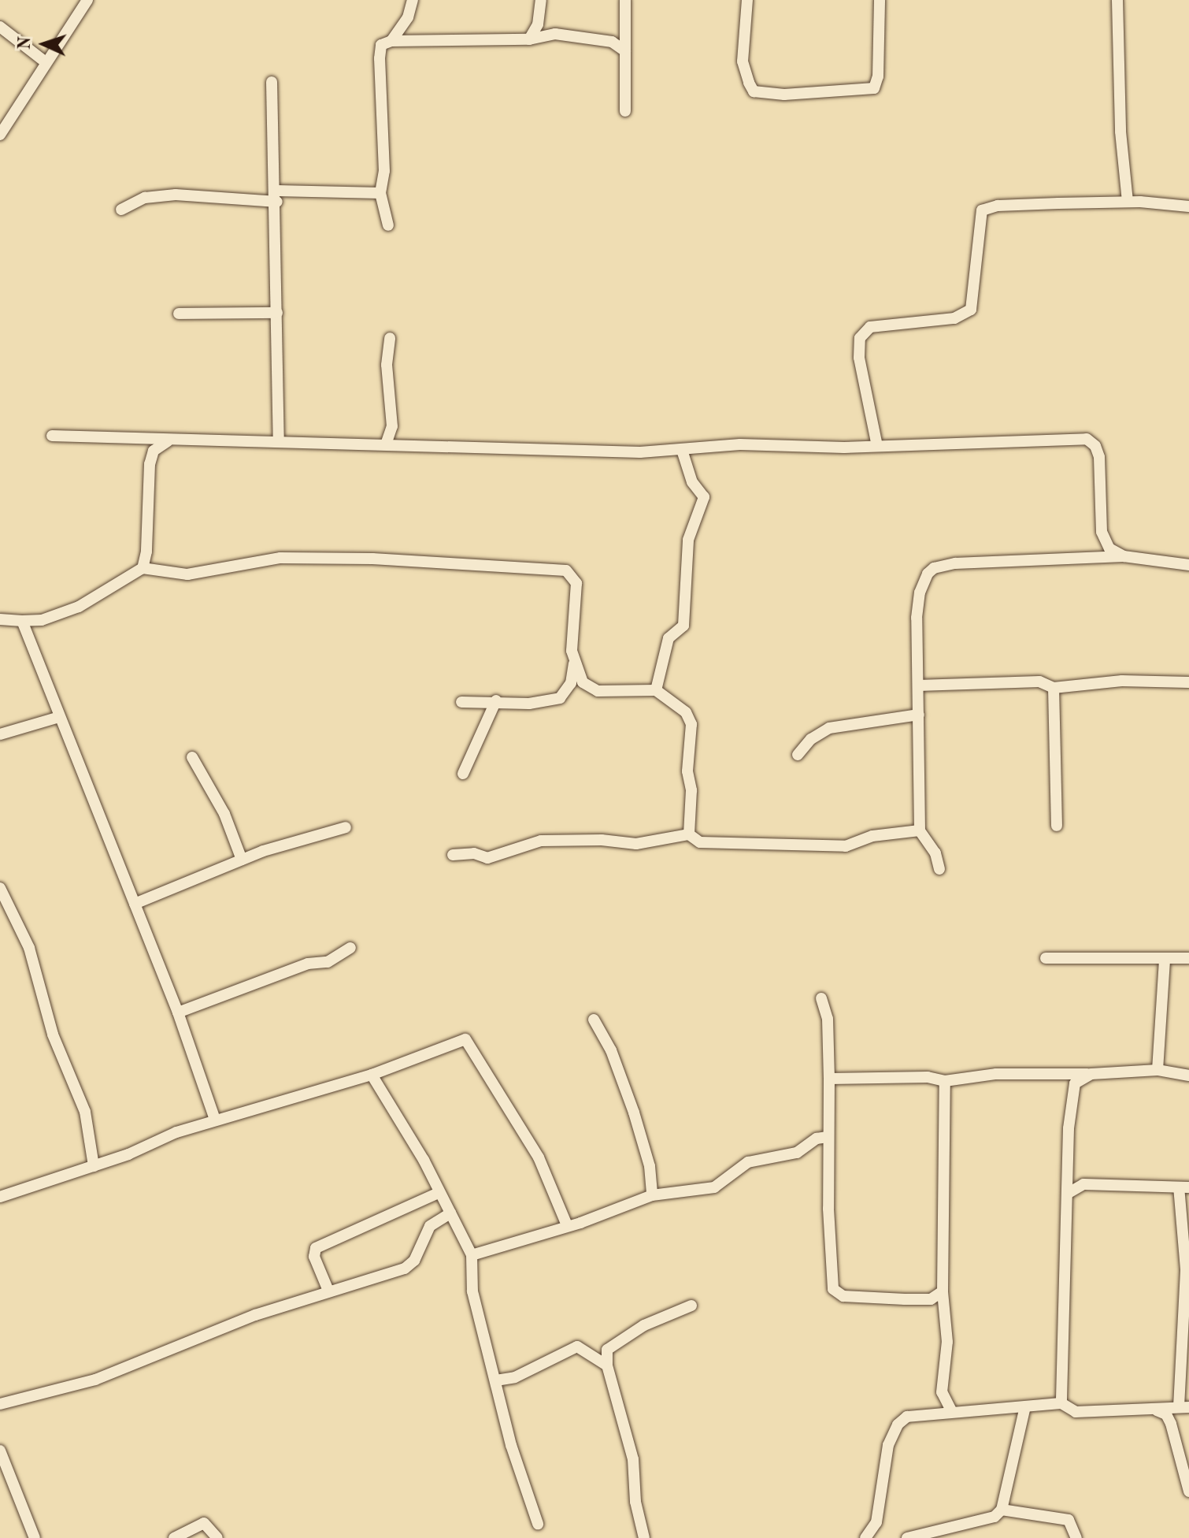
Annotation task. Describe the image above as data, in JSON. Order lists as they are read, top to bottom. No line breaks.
{"north":"left"}
